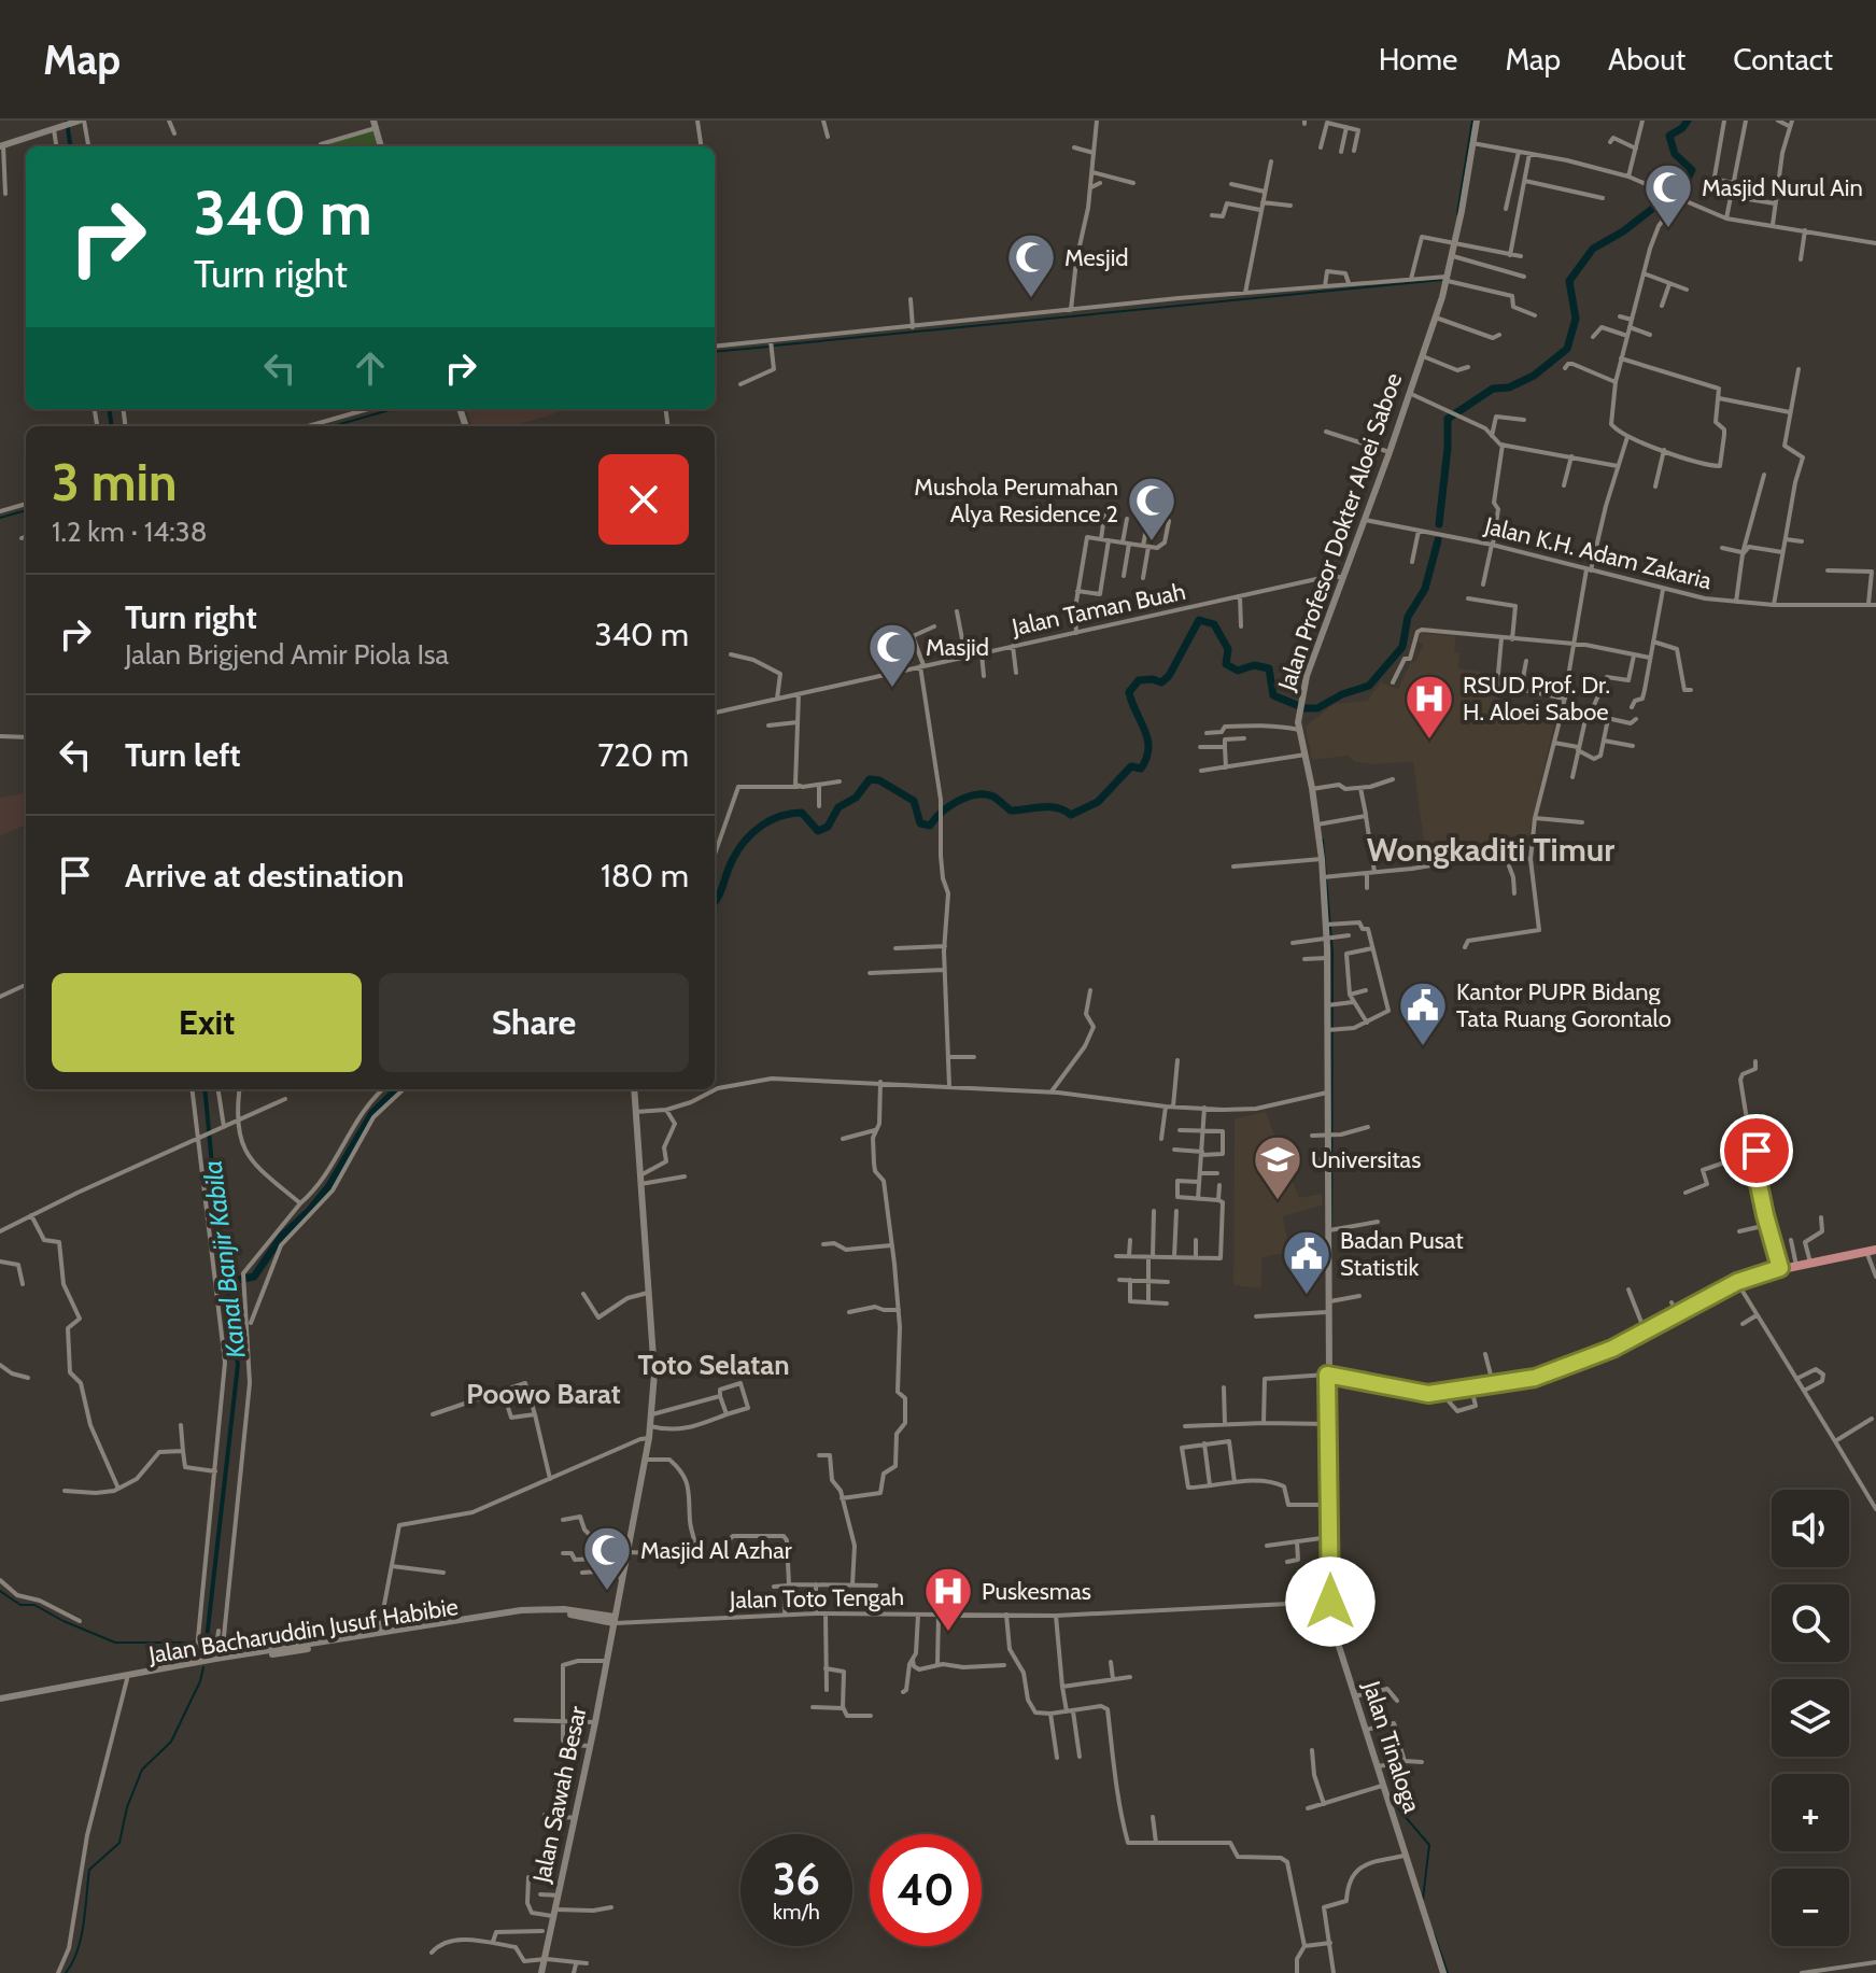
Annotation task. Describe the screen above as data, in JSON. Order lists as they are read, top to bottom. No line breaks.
{"streets":{"main road":["Jalan Profesor Dokter Aloei Saboe","Jalan Bacharuddin Jusuf Habibie","Jalan Tinaloga","Jalan Sawah Besar"],"street":["Jalan K.H. Adam Zakaria","Jalan Taman Buah","Jalan Toto Tengah"]},"crossings":[["Jalan Profesor Dokter Aloei Saboe","Jalan K.H. Adam Zakaria"],["Jalan Profesor Dokter Aloei Saboe","Jalan Taman Buah"],["Jalan Profesor Dokter Aloei Saboe","Jalan Tinaloga"],["Jalan Toto Tengah","Jalan Bacharuddin Jusuf Habibie"],["Jalan Toto Tengah","Jalan Tinaloga"],["Jalan Toto Tengah","Jalan Sawah Besar"],["Jalan Bacharuddin Jusuf Habibie","Jalan Sawah Besar"]],"districts":["Wongkaditi Timur","Toto Selatan","Poowo Barat"],"water":["Kanal Banjir Kabila"],"places":{"mosque":["Masjid Nurul Ain","Mesjid","Mushola Perumahan Alya Residence 2","Masjid","Masjid Al Azhar"],"hospital":["RSUD Prof. Dr. H. Aloei Saboe","Puskesmas"],"public building":["Kantor PUPR Bidang Tata Ruang Gorontalo","Badan Pusat Statistik"],"school or university":["Universitas"]},"page":{"header":"Map","nav":["Home","Map","About","Contact"],"turn":["340 m","Turn right"],"heading":["3 min","1.2 km · 14:38"],"list":[{"name":"Turn right","note":"Jalan Brigjend Amir Piola Isa","value":"340 m"},{"name":"Turn left","value":"720 m"},{"name":"Arrive at destination","value":"180 m"}],"buttons":["Exit","Share"],"map_buttons":["+","−"],"speed":"36 km/h","limit":"40"}}
